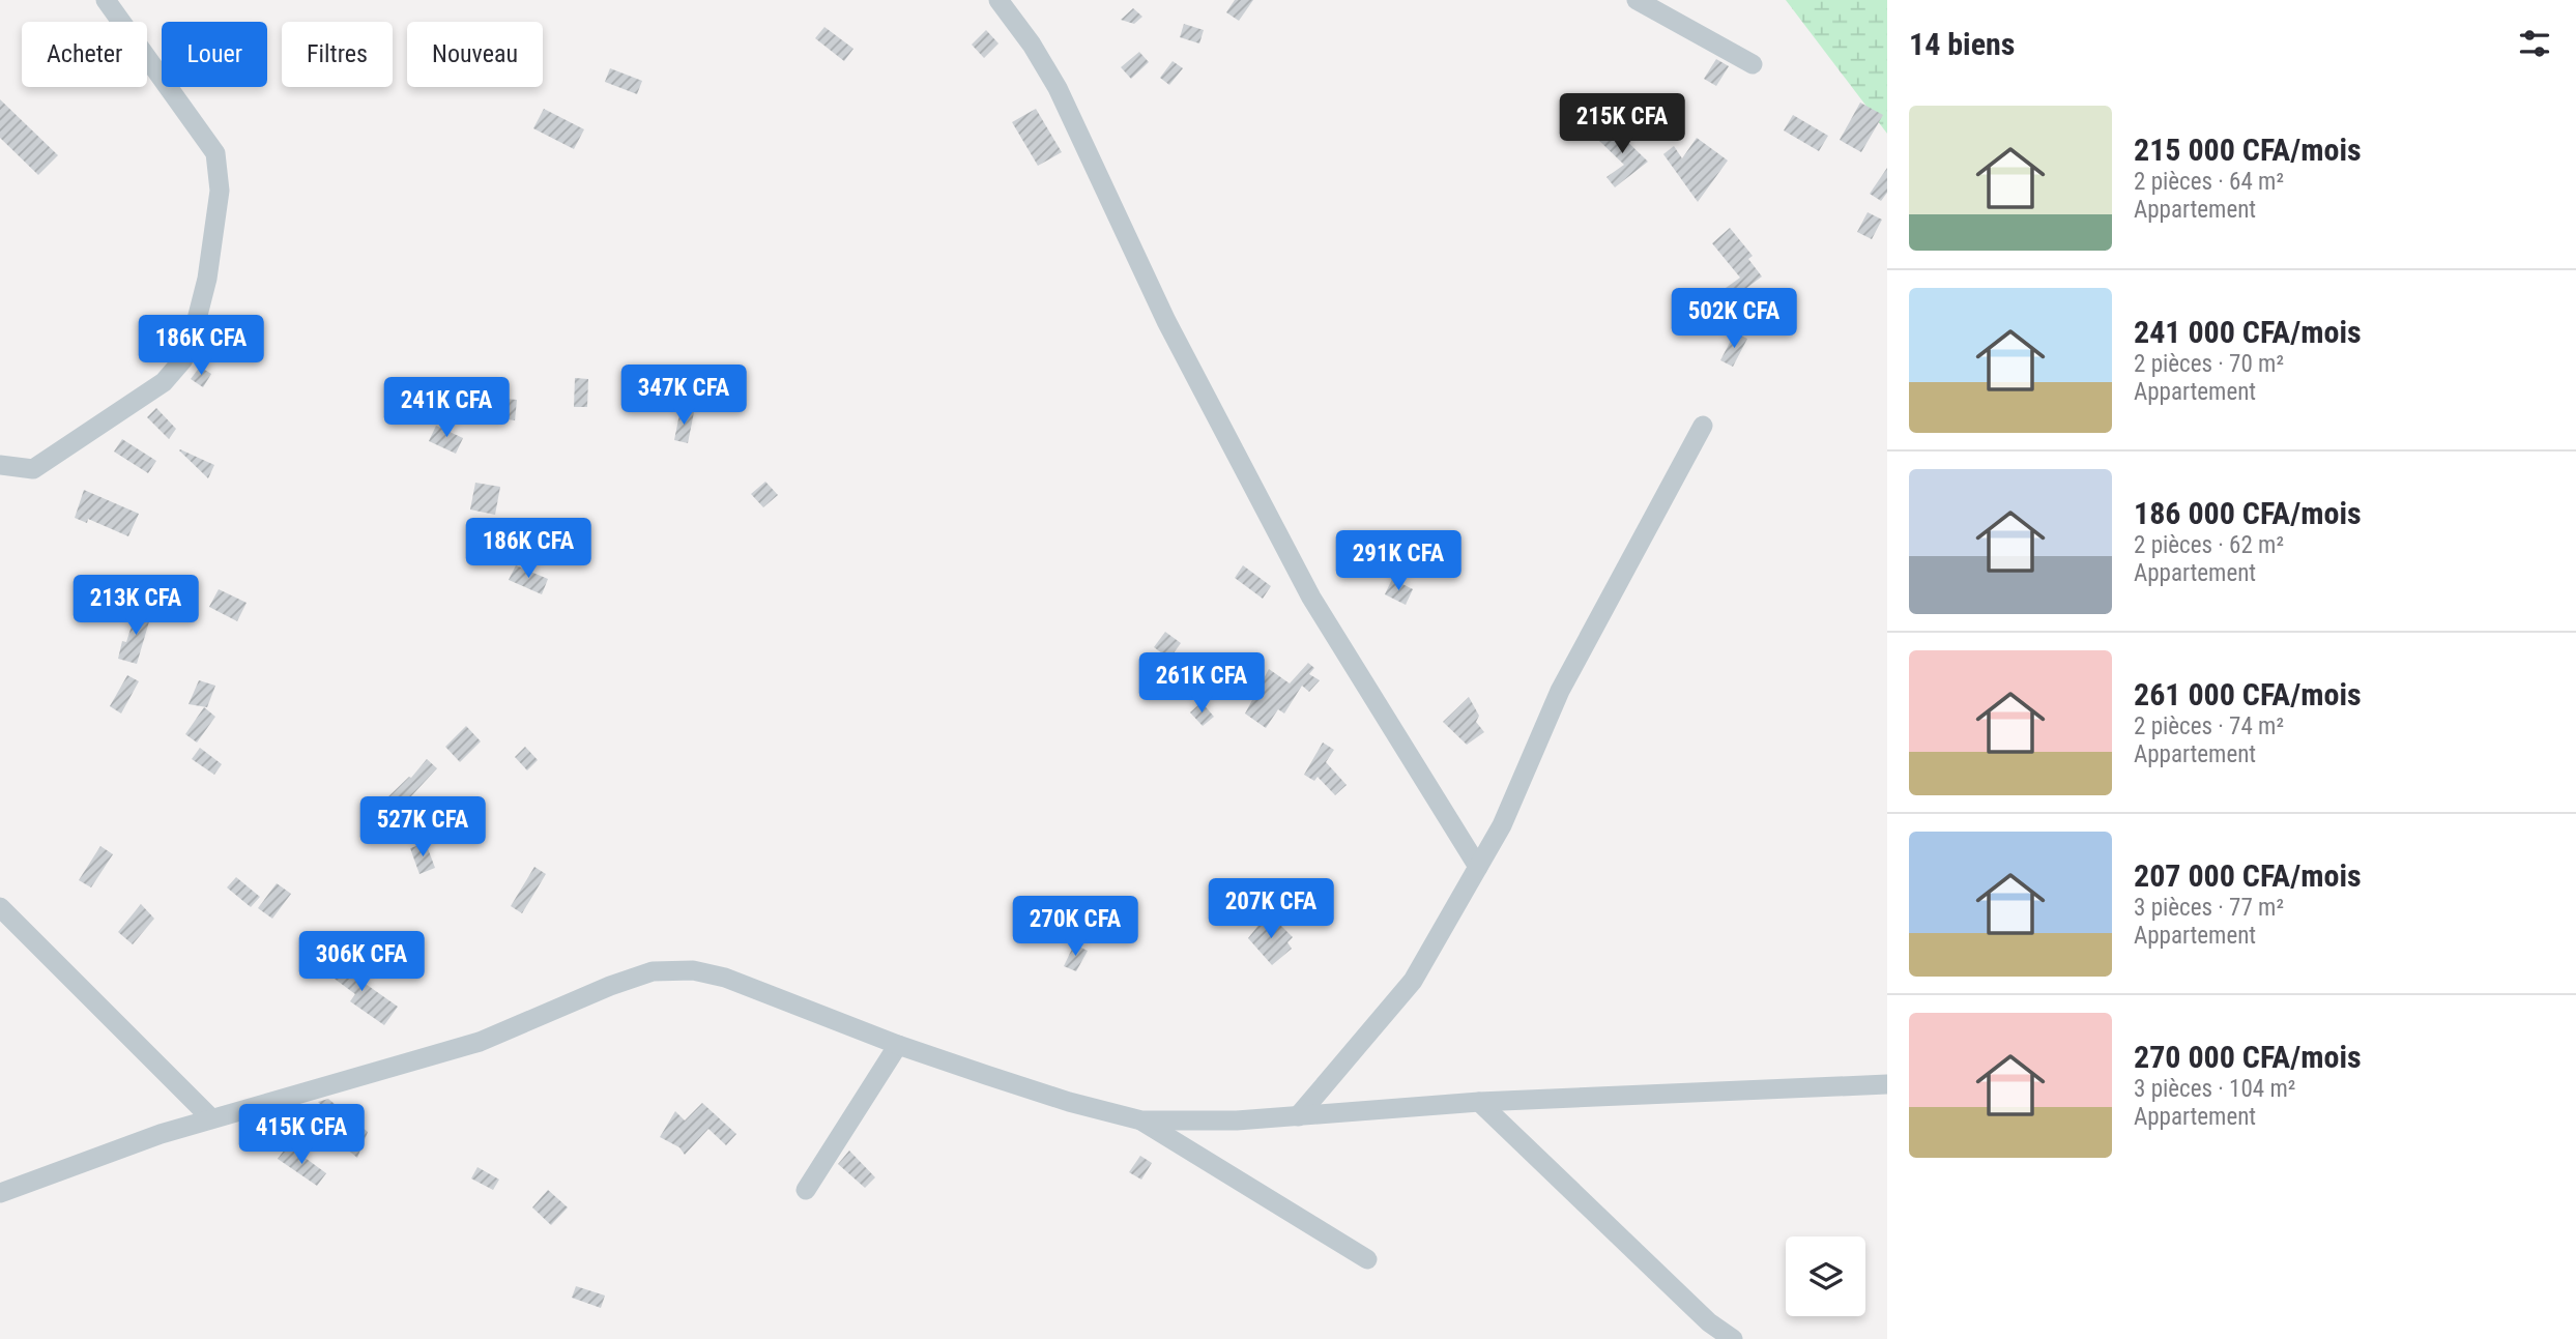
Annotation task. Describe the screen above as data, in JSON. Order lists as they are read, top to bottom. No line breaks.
{"page":{"heading":"14 biens","chip":["Acheter","Louer","Filtres","Nouveau"],"list":[{"name":"215 000 CFA/mois","note":"2 pièces · 64 m² · Appartement"},{"name":"241 000 CFA/mois","note":"2 pièces · 70 m² · Appartement"},{"name":"186 000 CFA/mois","note":"2 pièces · 62 m² · Appartement"},{"name":"261 000 CFA/mois","note":"2 pièces · 74 m² · Appartement"},{"name":"207 000 CFA/mois","note":"3 pièces · 77 m² · Appartement"},{"name":"270 000 CFA/mois","note":"3 pièces · 104 m² · Appartement"}],"price":["215K CFA","502K CFA","186K CFA","347K CFA","241K CFA","186K CFA","291K CFA","213K CFA","261K CFA","527K CFA","207K CFA","270K CFA","306K CFA","415K CFA"]}}
